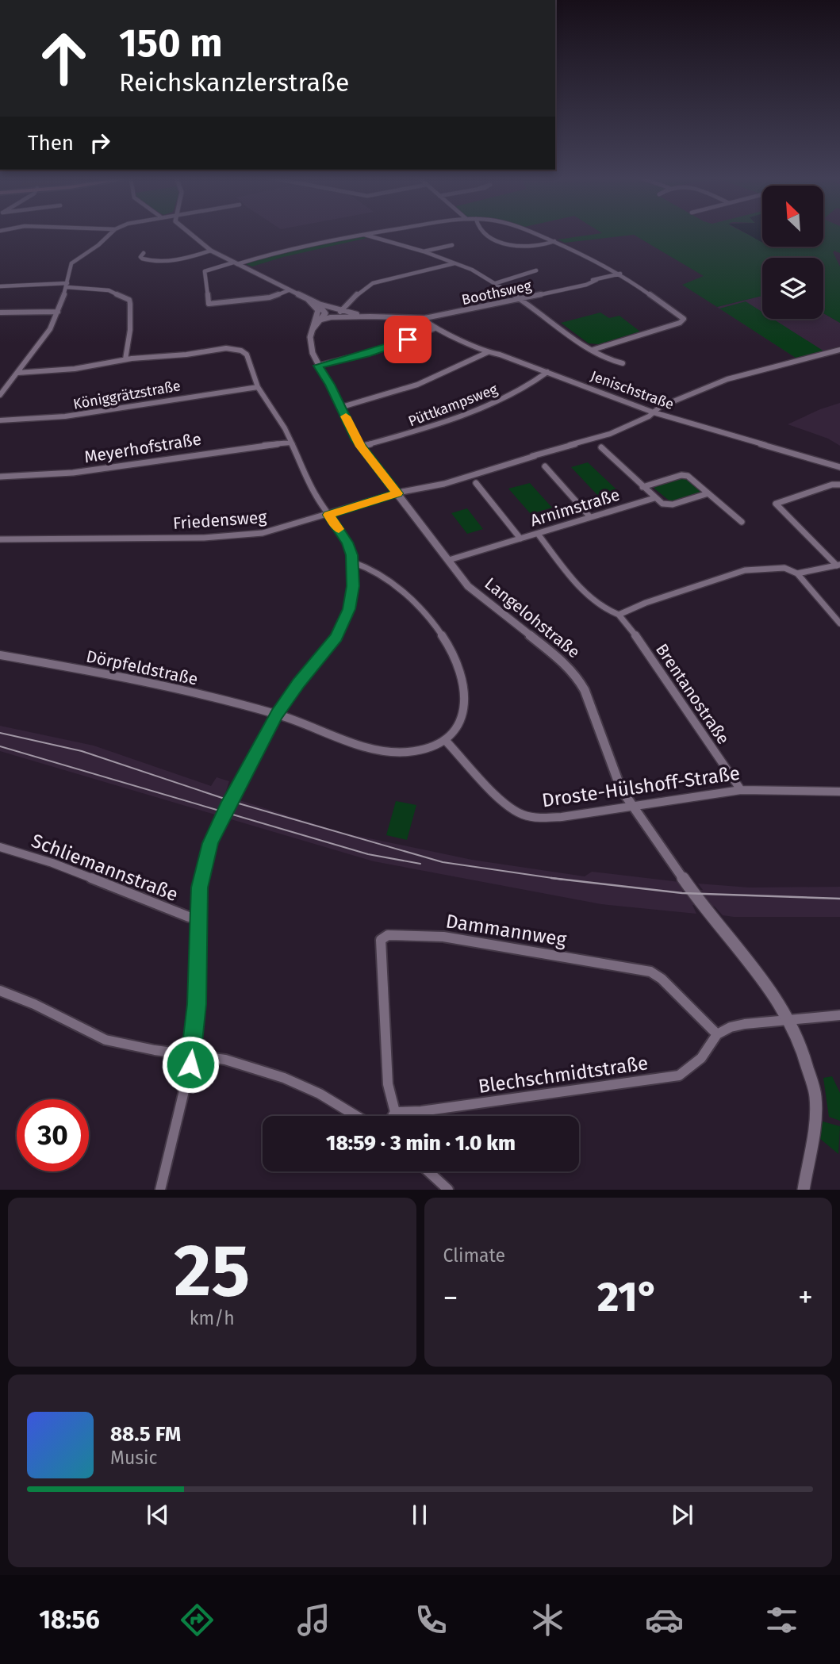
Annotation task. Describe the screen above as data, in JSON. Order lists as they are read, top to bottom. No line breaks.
{"streets":{"street":["Boothsweg","Jenischstraße","Königgrätzstraße","Püttkampsweg","Meyerhofstraße","Arnimstraße","Friedensweg","Langelohstraße","Dörpfeldstraße","Brentanostraße","Droste-Hülshoff-Straße","Schliemannstraße","Dammannweg","Blechschmidtstraße"]},"crossings":[["Boothsweg","Jenischstraße"],["Jenischstraße","Püttkampsweg"],["Jenischstraße","Friedensweg"],["Jenischstraße","Langelohstraße"],["Püttkampsweg","Langelohstraße"],["Arnimstraße","Langelohstraße"],["Friedensweg","Langelohstraße"],["Langelohstraße","Droste-Hülshoff-Straße"],["Dörpfeldstraße","Droste-Hülshoff-Straße"],["Brentanostraße","Droste-Hülshoff-Straße"],["Dammannweg","Blechschmidtstraße"]],"north":"top left","page":{"turn":["150 m","Reichskanzlerstraße"],"then":"Then","limit":"30","trip":"18:59 · 3 min · 1.0 km","tile":[["25","km/h"],"Climate"],"heat":["−","21°","+"],"song":["88.5 FM","Music"],"tabs":"18:56"}}
